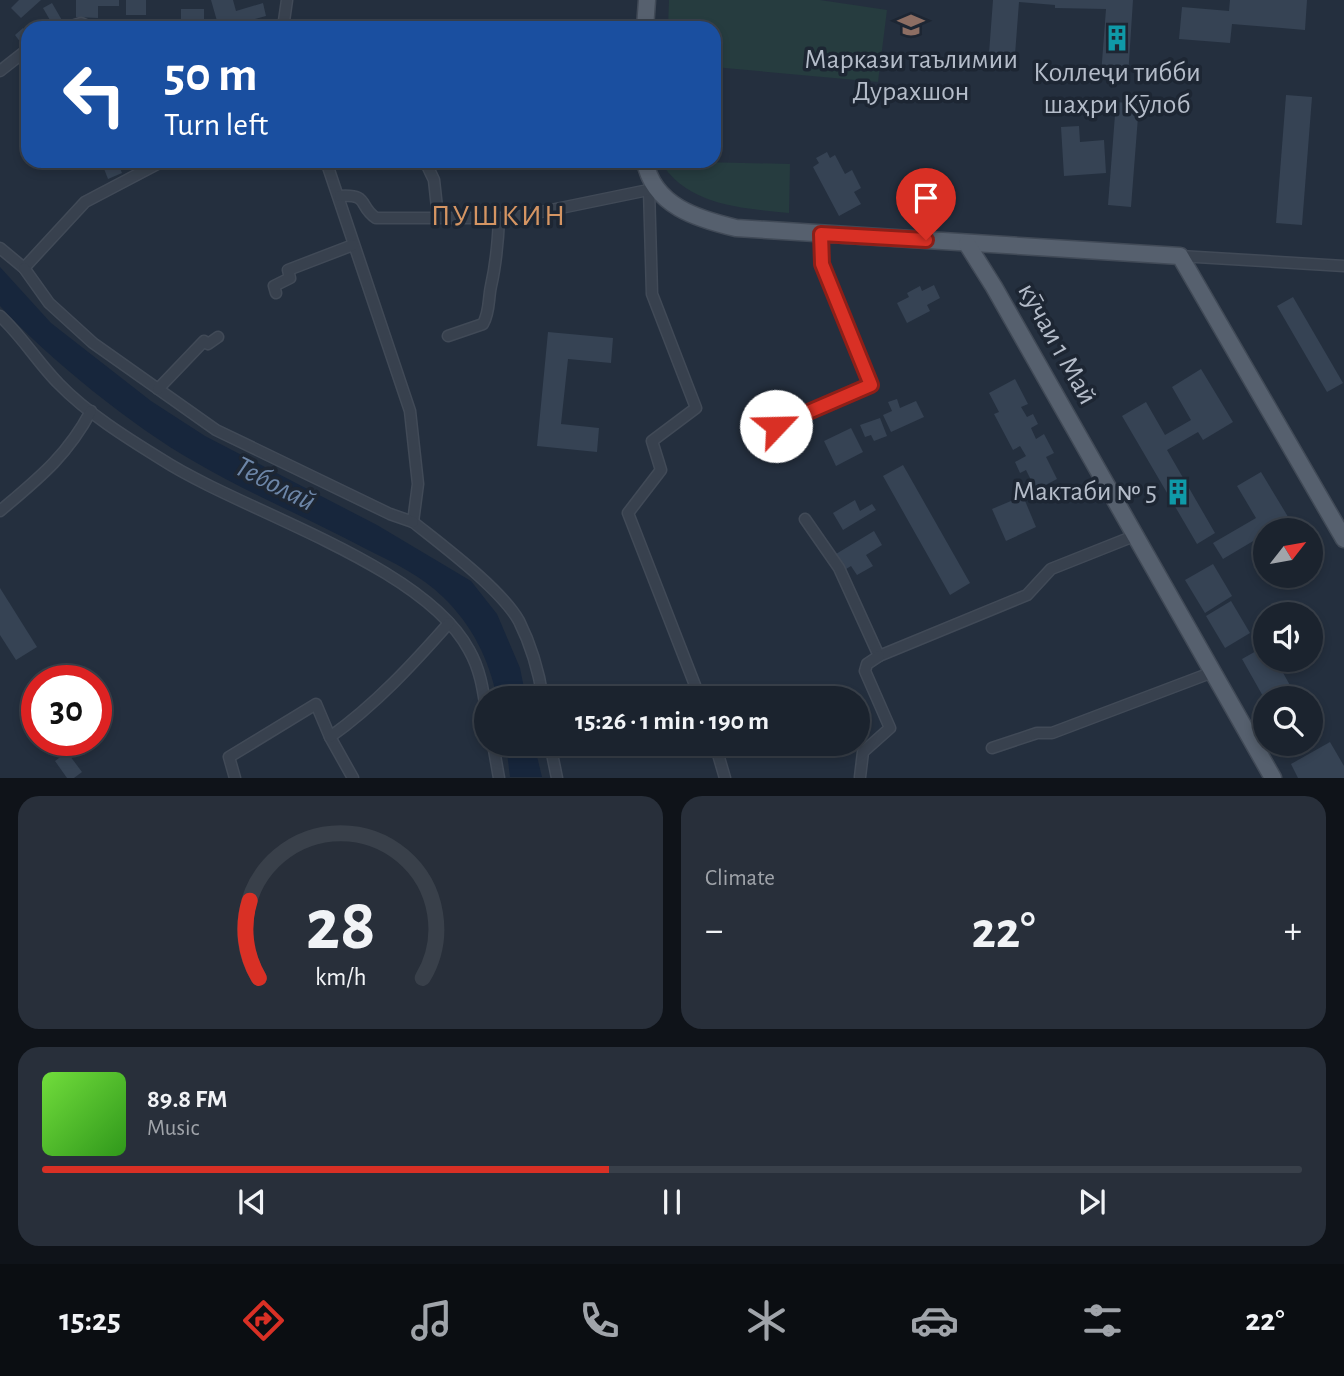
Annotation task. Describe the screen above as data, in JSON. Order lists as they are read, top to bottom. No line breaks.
{"streets":{"main road":["кӯчаи 1 Май"]},"districts":["ПУШКИН"],"water":["Теболай"],"places":{"school or university":["Маркази таълимии Дурахшон"],"building":["Коллеҷи тибби шаҳри Кӯлоб","Мактаби № 5"]},"north":"top right","page":{"turn":["50 m","Turn left"],"limit":"30","trip":"15:26 · 1 min · 190 m","tile":"Climate","heat":["−","22°","+"],"song":["89.8 FM","Music"],"tabs":["15:25","22°"],"gauge":["28","km/h"]}}
